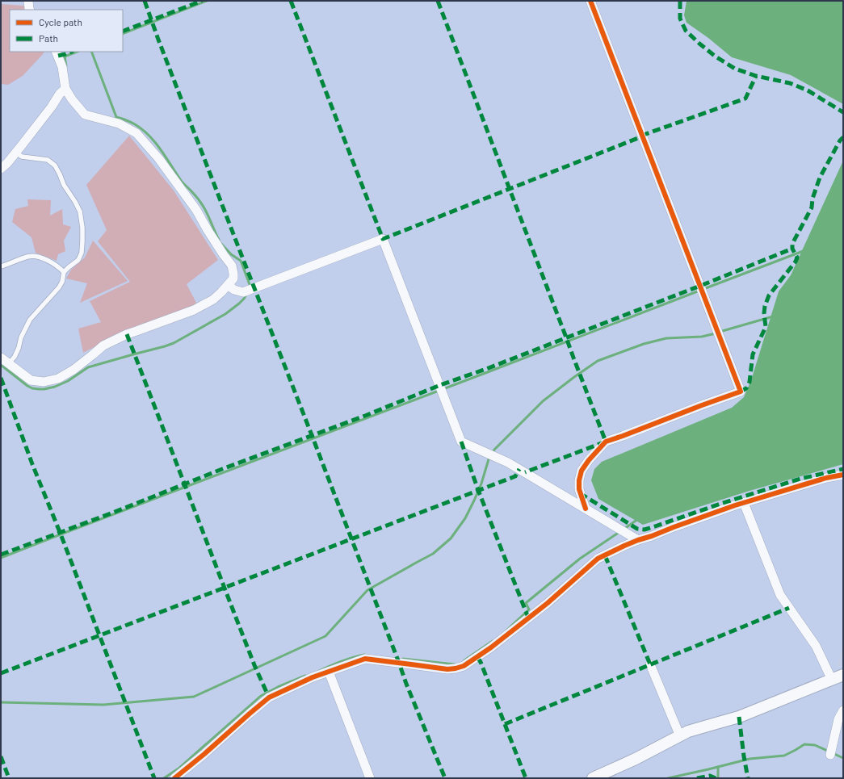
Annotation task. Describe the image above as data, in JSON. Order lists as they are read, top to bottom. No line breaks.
{"legend":["Cycle path","Path"]}
